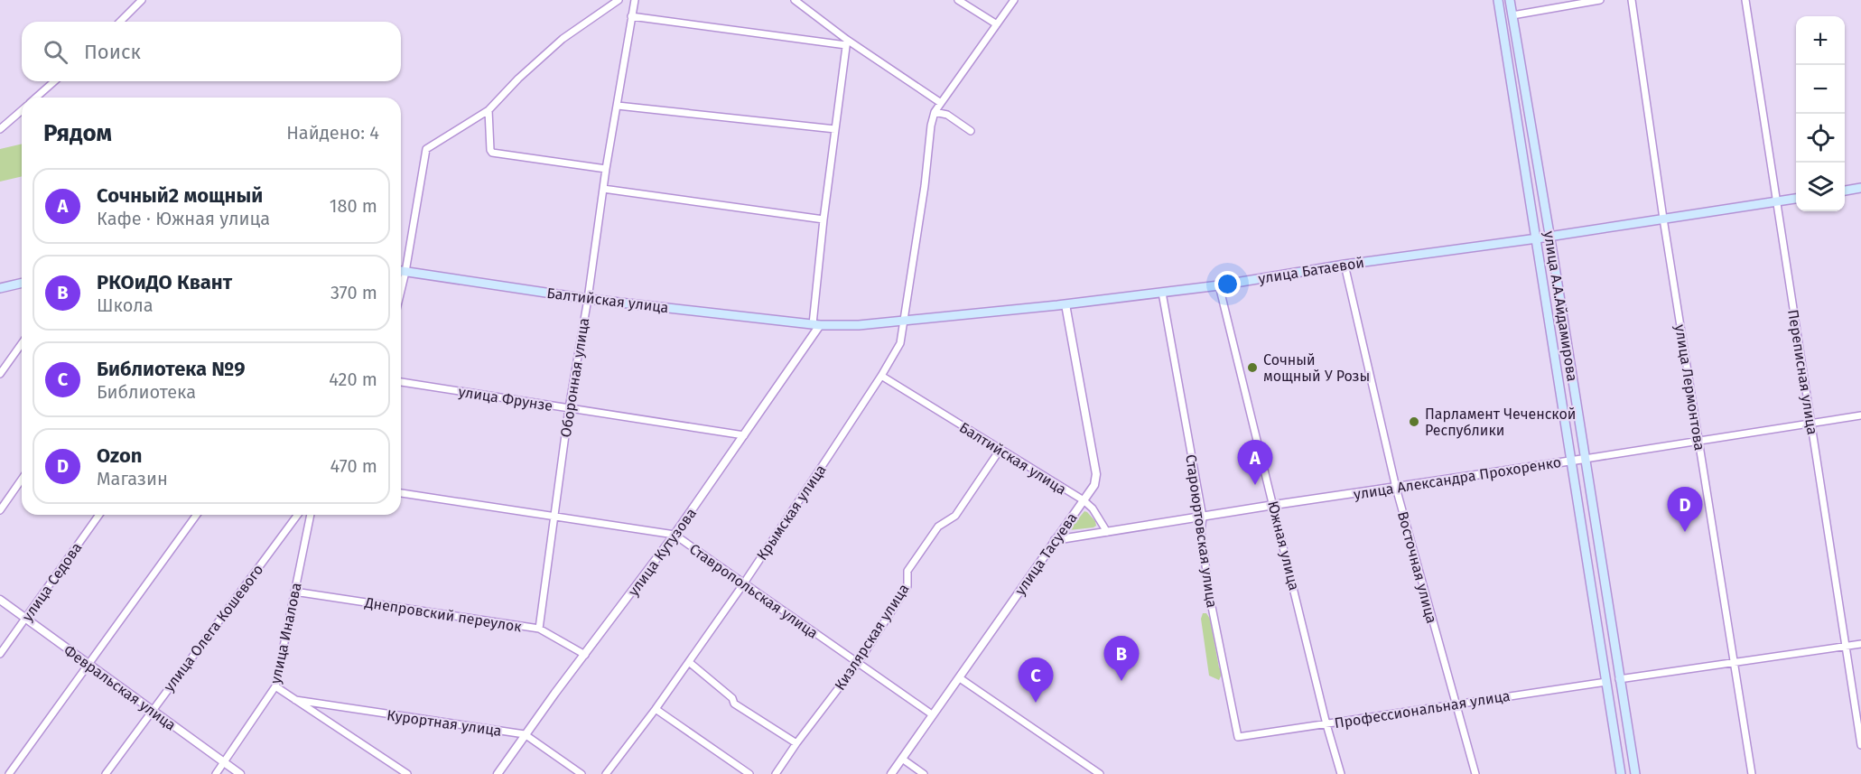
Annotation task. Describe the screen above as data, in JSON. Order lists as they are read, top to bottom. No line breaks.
{"streets":{"main road":["улица Батаевой","Балтийская улица","улица А.А.Айдамирова"],"street":["Переписная улица","Оборонная улица","улица Лермонтова","улица Фрунзе","улица Александра Прохоренко","Крымская улица","Староюртовская улица","Южная улица","улица Кутузова","улица Тасуева","Восточная улица","улица Седова","Ставропольская улица","Днепровский переулок","улица Олега Кошевого","улица Иналова","Кизлярская улица","Февральская улица","Профессиональная улица","Курортная улица"]},"crossings":[["улица Батаевой","Балтийская улица"],["улица Батаевой","улица А.А.Айдамирова"],["улица Батаевой","Переписная улица"],["улица Батаевой","улица Лермонтова"],["улица Батаевой","Крымская улица"],["улица Батаевой","Староюртовская улица"],["улица Батаевой","Южная улица"],["улица Батаевой","улица Кутузова"],["улица Батаевой","улица Тасуева"],["улица Батаевой","Восточная улица"],["Балтийская улица","Оборонная улица"],["Балтийская улица","улица Александра Прохоренко"],["Балтийская улица","Крымская улица"],["Балтийская улица","улица Кутузова"],["Балтийская улица","улица Тасуева"],["Балтийская улица","Кизлярская улица"],["улица А.А.Айдамирова","улица Александра Прохоренко"],["улица А.А.Айдамирова","Профессиональная улица"],["Переписная улица","улица Александра Прохоренко"],["Оборонная улица","улица Фрунзе"],["Оборонная улица","Ставропольская улица"],["Оборонная улица","Днепровский переулок"],["улица Лермонтова","улица Александра Прохоренко"],["улица Фрунзе","улица Кутузова"],["улица Александра Прохоренко","Староюртовская улица"],["улица Александра Прохоренко","Южная улица"],["улица Александра Прохоренко","улица Тасуева"],["улица Александра Прохоренко","Восточная улица"],["Крымская улица","Ставропольская улица"],["Староюртовская улица","Профессиональная улица"],["Южная улица","Профессиональная улица"],["улица Кутузова","Ставропольская улица"],["улица Кутузова","Днепровский переулок"],["улица Кутузова","Курортная улица"],["улица Тасуева","Ставропольская улица"],["Восточная улица","Профессиональная улица"],["улица Седова","Февральская улица"],["Ставропольская улица","Кизлярская улица"],["Днепровский переулок","улица Иналова"],["улица Олега Кошевого","Февральская улица"],["улица Иналова","Февральская улица"]],"places":["Сочный мощный У Розы","Парламент Чеченской Республики"],"page":{"map_buttons":["+","−"],"search":"Поиск","heading":["Рядом","Найдено: 4"],"list":[{"mark":"A","name":"Сочный2 мощный","note":"Кафе · Южная улица","value":"180 m"},{"mark":"B","name":"РКОиДО Квант","note":"Школа","value":"370 m"},{"mark":"C","name":"Библиотека №9","note":"Библиотека","value":"420 m"},{"mark":"D","name":"Ozon","note":"Магазин","value":"470 m"}],"pins":["A","D","B","C"]}}
